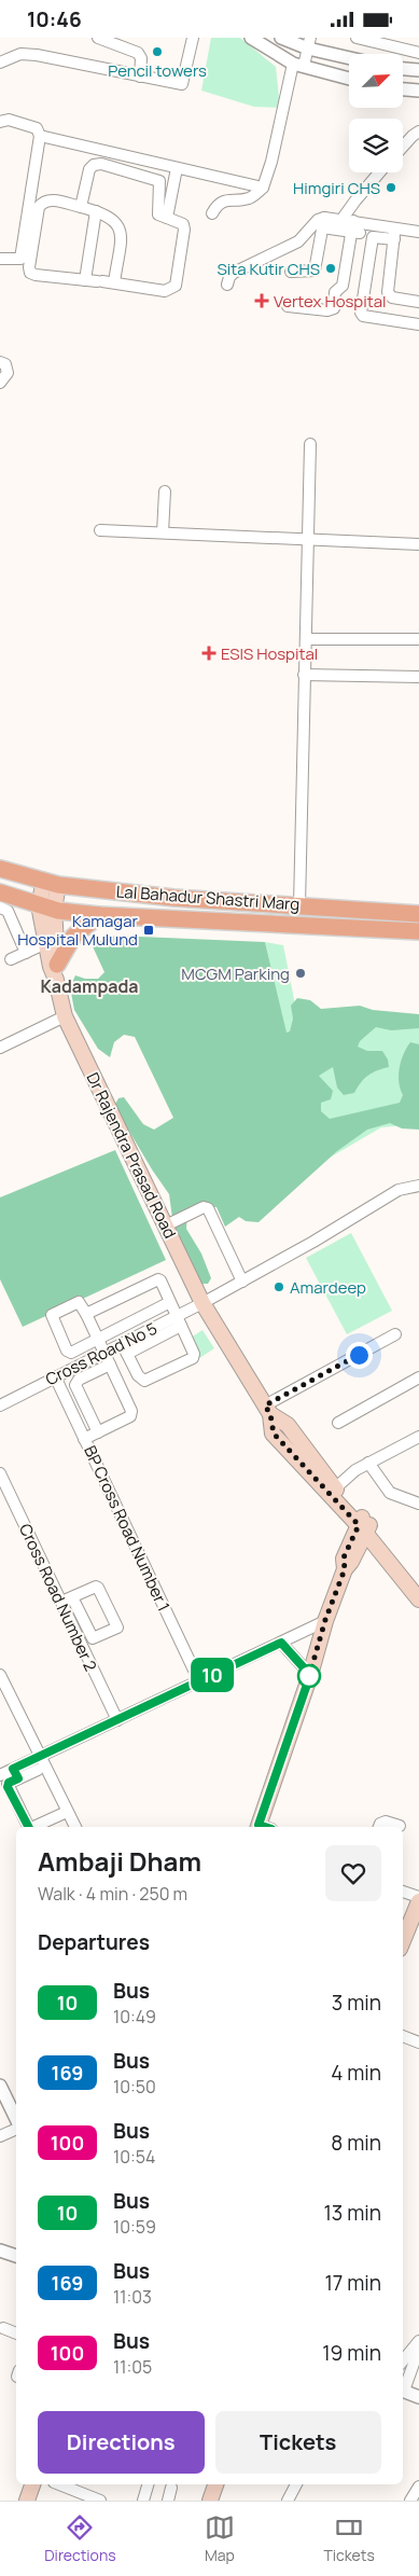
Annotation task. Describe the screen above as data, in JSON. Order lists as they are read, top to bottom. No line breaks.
{"streets":{"main road":["Lal Bahadur Shastri Marg","Dr Rajendra Prasad Road"],"street":["Cross Road No 5","BP Cross Road Number 1","Cross Road Number 2"]},"crossings":[["Lal Bahadur Shastri Marg","Dr Rajendra Prasad Road"],["Dr Rajendra Prasad Road","Cross Road No 5"],["Cross Road No 5","BP Cross Road Number 1"]],"districts":["Kadampada"],"places":{"other":["Pencil towers","Himgiri CHS","Sita Kutir CHS","MCGM Parking","Amardeep"],"health":["Vertex Hospital","ESIS Hospital"],"transit":["Kamagar Hospital Mulund"]},"lines":["bus line 10"],"north":"top right","page":{"status":"10:46","on_map":"10","heading":[["Ambaji Dham","Walk · 4 min · 250 m"],"Departures"],"list":[{"mark":"10","name":"Bus","note":"10:49","value":"3 min"},{"mark":"169","name":"Bus","note":"10:50","value":"4 min"},{"mark":"100","name":"Bus","note":"10:54","value":"8 min"},{"mark":"10","name":"Bus","note":"10:59","value":"13 min"},{"mark":"169","name":"Bus","note":"11:03","value":"17 min"},{"mark":"100","name":"Bus","note":"11:05","value":"19 min"}],"buttons":["Directions","Tickets"],"tabs":["Directions","Map","Tickets"]}}
